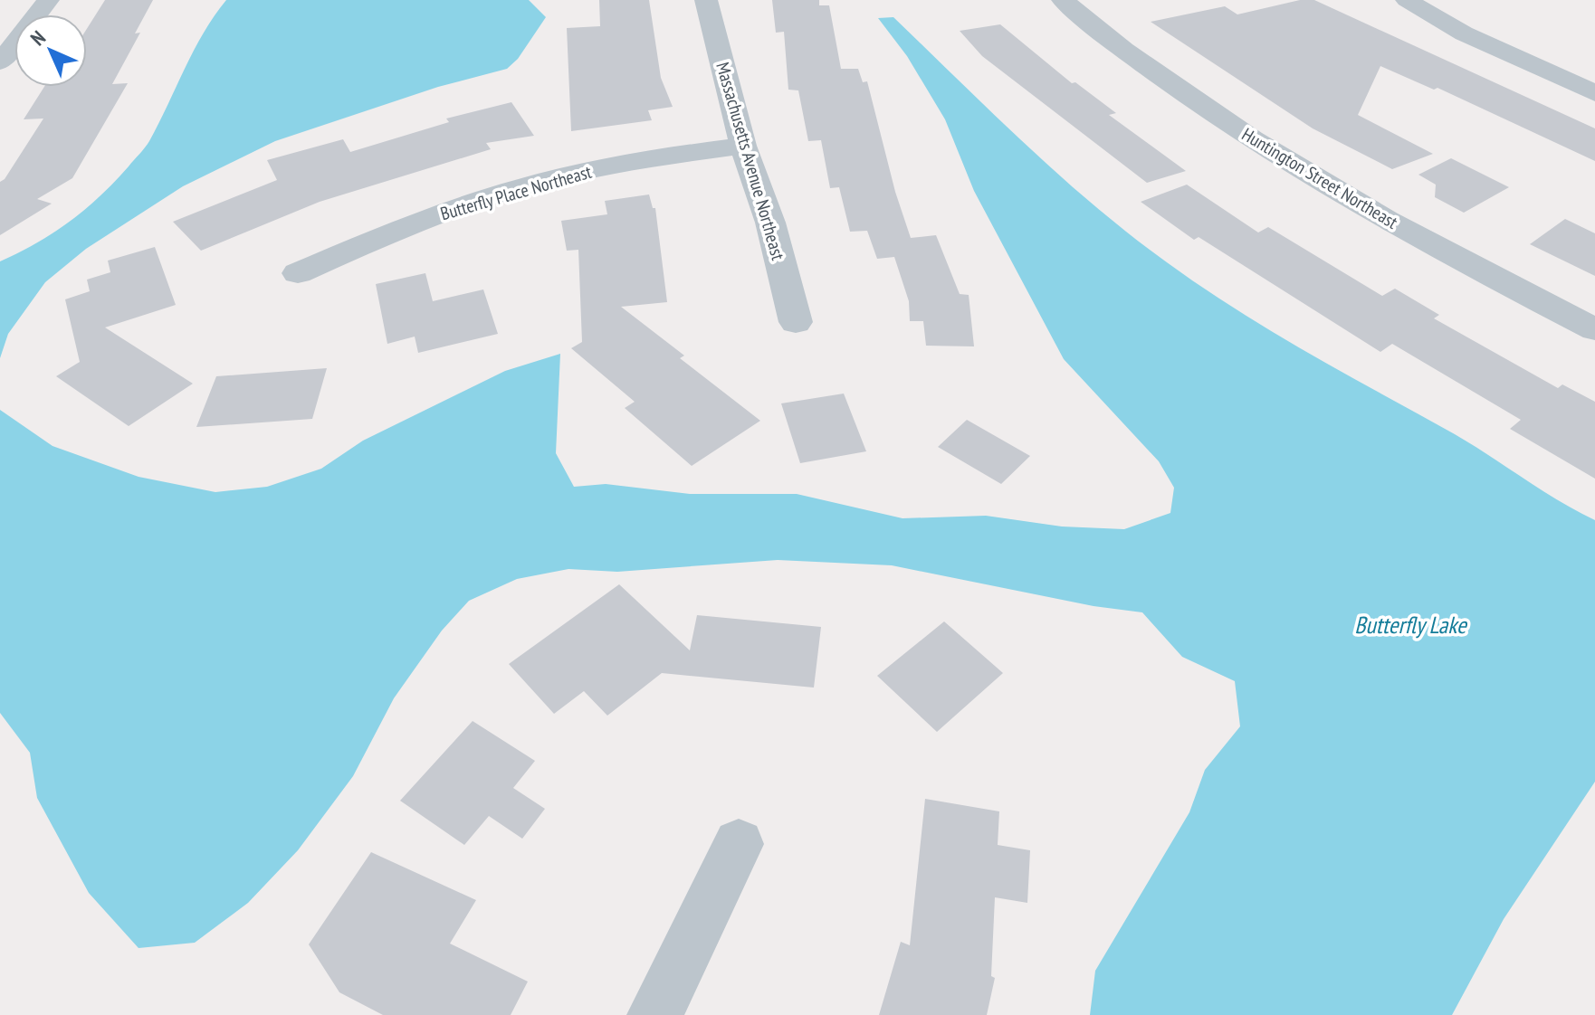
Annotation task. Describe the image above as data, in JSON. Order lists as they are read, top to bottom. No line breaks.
{"streets":{"street":["Massachusetts Avenue Northeast","Huntington Street Northeast","Butterfly Place Northeast"]},"crossings":[["Massachusetts Avenue Northeast","Butterfly Place Northeast"]],"water":["Butterfly Lake"],"north":"top left"}
